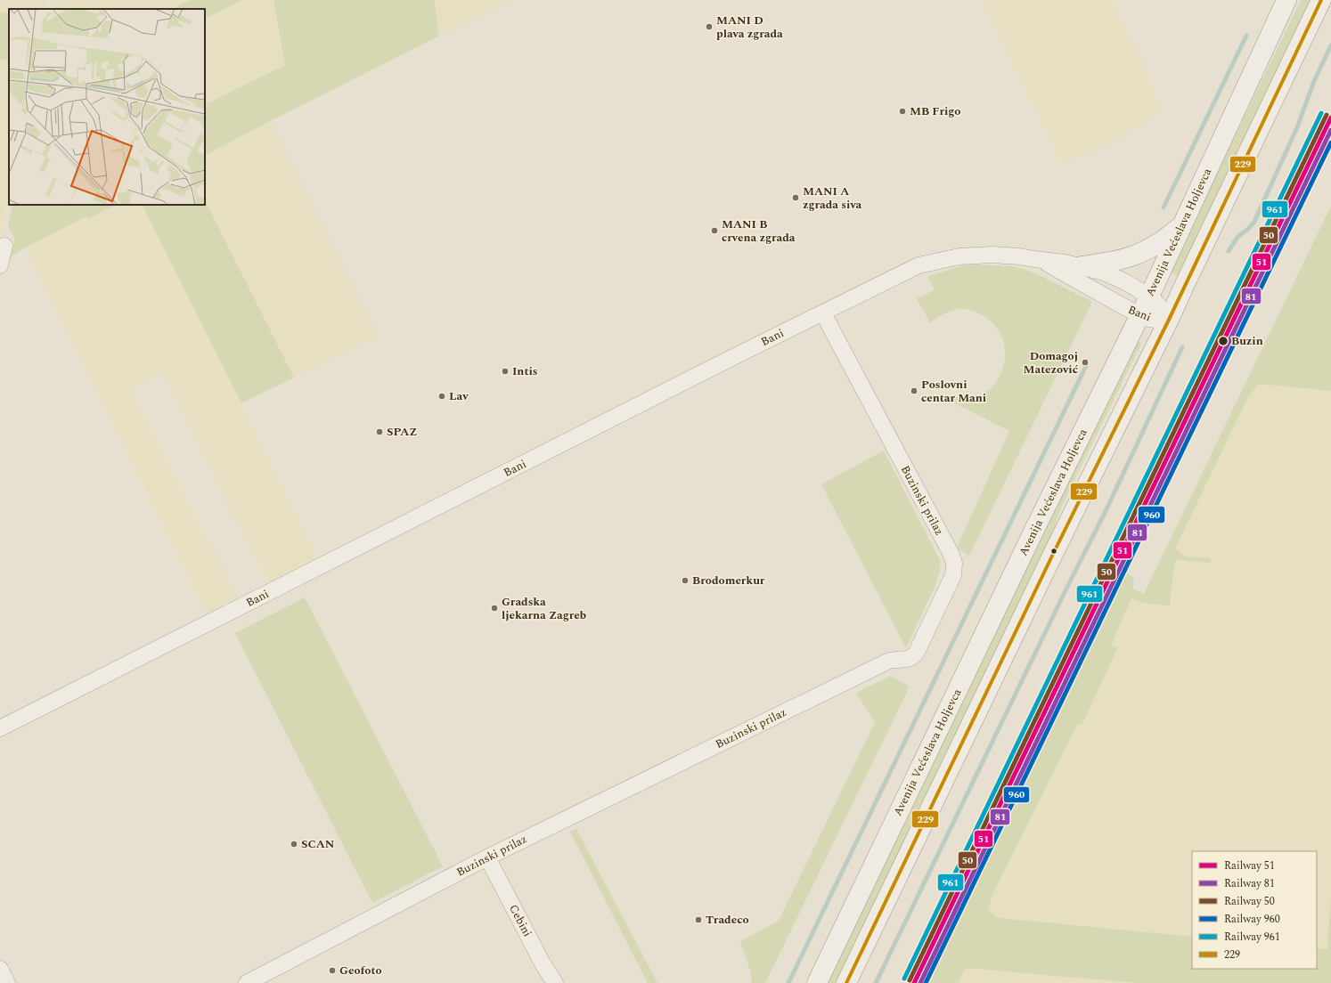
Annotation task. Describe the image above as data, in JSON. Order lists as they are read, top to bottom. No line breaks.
{"streets":{"main road":["Avenija Većeslava Holjevca"],"street":["Bani","Buzinski prilaz","Cebini"]},"crossings":[["Avenija Većeslava Holjevca","Bani"],["Bani","Buzinski prilaz"],["Buzinski prilaz","Cebini"]],"places":["MANI D plava zgrada","MB Frigo","MANI A zgrada siva","MANI B crvena zgrada","Buzin","Domagoj Matezović","Intis","Poslovni centar Mani","Lav","SPAZ","Brodomerkur","Gradska ljekarna Zagreb","SCAN","Tradeco","Geofoto"],"lines":["transit line 229","rail line 961","rail line 50","rail line 51","rail line 81","rail line 960"],"legend":["Railway 51","Railway 81","Railway 50","Railway 960","Railway 961","229"]}
